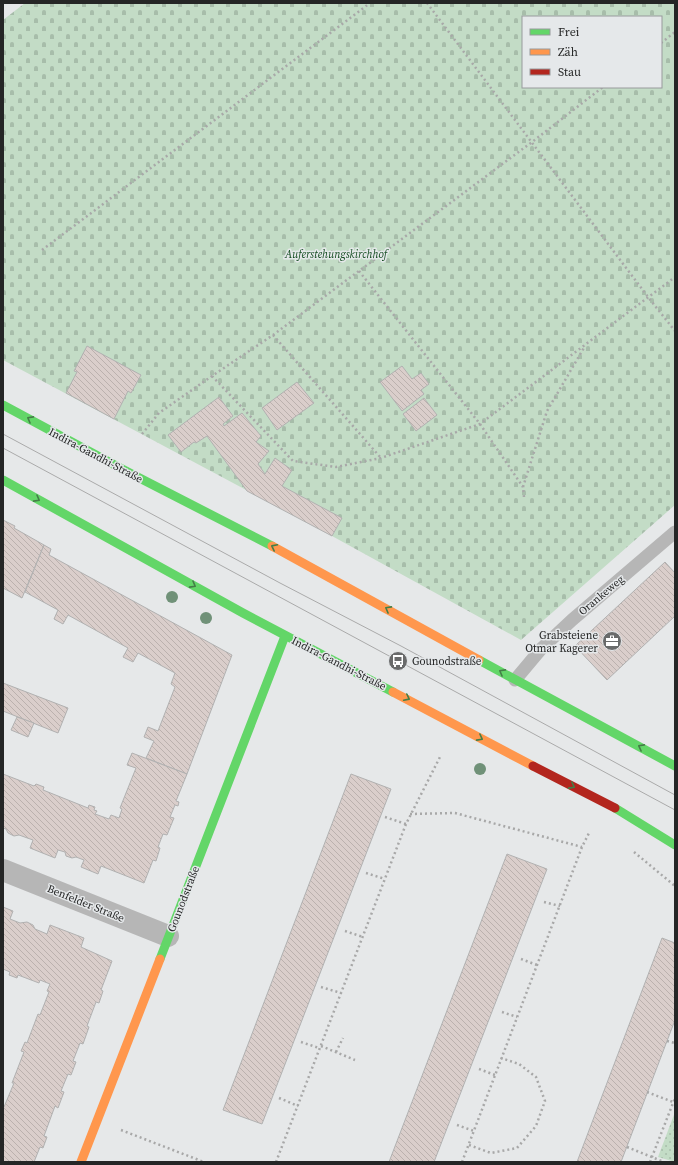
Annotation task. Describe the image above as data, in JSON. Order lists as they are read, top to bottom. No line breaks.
{"streets":{"main road":["Indira-Gandhi-Straße","Gounodstraße"],"street":["Benfelder Straße"],"lane":["Orankeweg"]},"crossings":[["Indira-Gandhi-Straße","Orankeweg"],["Indira-Gandhi-Straße","Gounodstraße"],["Gounodstraße","Benfelder Straße"]],"parks":["Auferstehungskirchhof"],"places":{"office":["Grabsteiene Otmar Kagerer"],"bus stop":["Gounodstraße"]},"legend":["Frei","Zäh","Stau"]}
